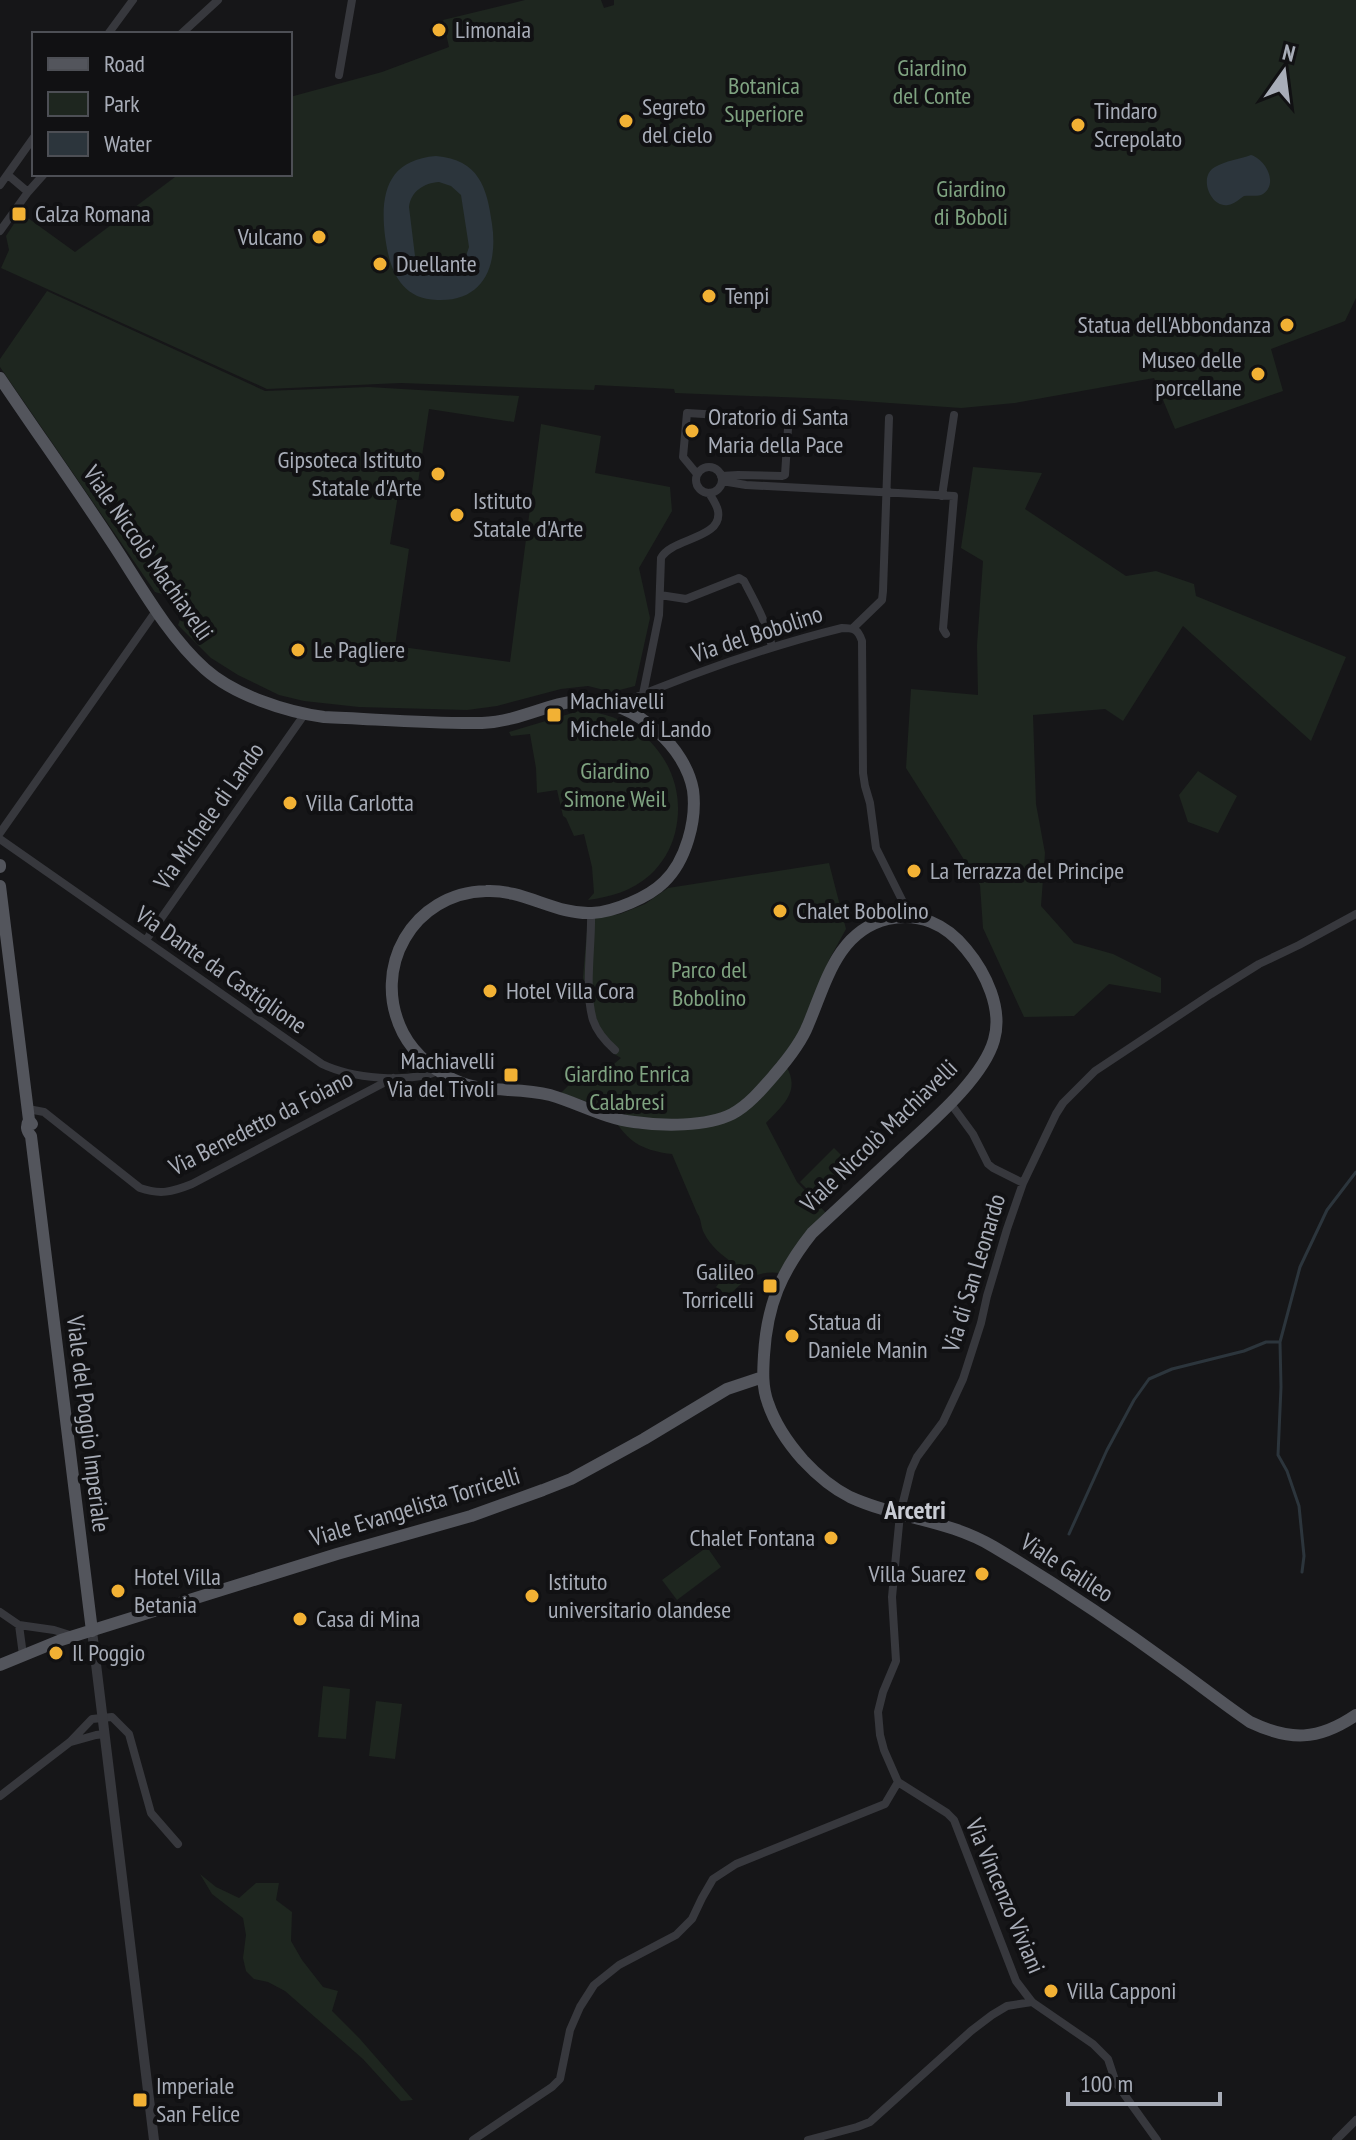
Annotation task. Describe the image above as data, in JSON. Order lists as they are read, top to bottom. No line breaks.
{"streets":{"main road":["Viale Niccolò Machiavelli","Viale del Poggio Imperiale","Viale Evangelista Torricelli","Viale Galileo"],"street":["Via del Bobolino","Via Michele di Lando","Via Dante da Castiglione","Via Benedetto da Foiano","Via di San Leonardo","Via Vincenzo Viviani"]},"crossings":[["Viale Niccolò Machiavelli","Via del Bobolino"],["Viale Niccolò Machiavelli","Via Michele di Lando"],["Viale Niccolò Machiavelli","Via Dante da Castiglione"],["Viale Niccolò Machiavelli","Viale Evangelista Torricelli"],["Viale Niccolò Machiavelli","Viale Galileo"],["Via Michele di Lando","Via Dante da Castiglione"],["Via Dante da Castiglione","Via Benedetto da Foiano"],["Via Benedetto da Foiano","Viale del Poggio Imperiale"],["Via di San Leonardo","Viale Galileo"],["Via di San Leonardo","Via Vincenzo Viviani"],["Viale del Poggio Imperiale","Viale Evangelista Torricelli"],["Viale Evangelista Torricelli","Viale Galileo"]],"districts":["Arcetri"],"parks":["Giardino del Conte","Botanica Superiore","Giardino di Boboli","Giardino Simone Weil","Parco del Bobolino","Giardino Enrica Calabresi"],"places":{"other":["Limonaia","Segreto del cielo","Tindaro Screpolato","Vulcano","Duellante","Tenpi","Statua dell'Abbondanza","Museo delle porcellane","Oratorio di Santa Maria della Pace","Gipsoteca Istituto Statale d'Arte","Istituto Statale d'Arte","Le Pagliere","Villa Carlotta","La Terrazza del Principe","Chalet Bobolino","Hotel Villa Cora","Statua di Daniele Manin","Chalet Fontana","Villa Suarez","Hotel Villa Betania","Istituto universitario olandese","Casa di Mina","Il Poggio","Villa Capponi"],"transit":["Calza Romana","Machiavelli Michele di Lando","Machiavelli Via del Tivoli","Galileo Torricelli","Imperiale San Felice"]},"legend":["Road","Park","Water"],"scale_bar":"100 m","north":"top"}
